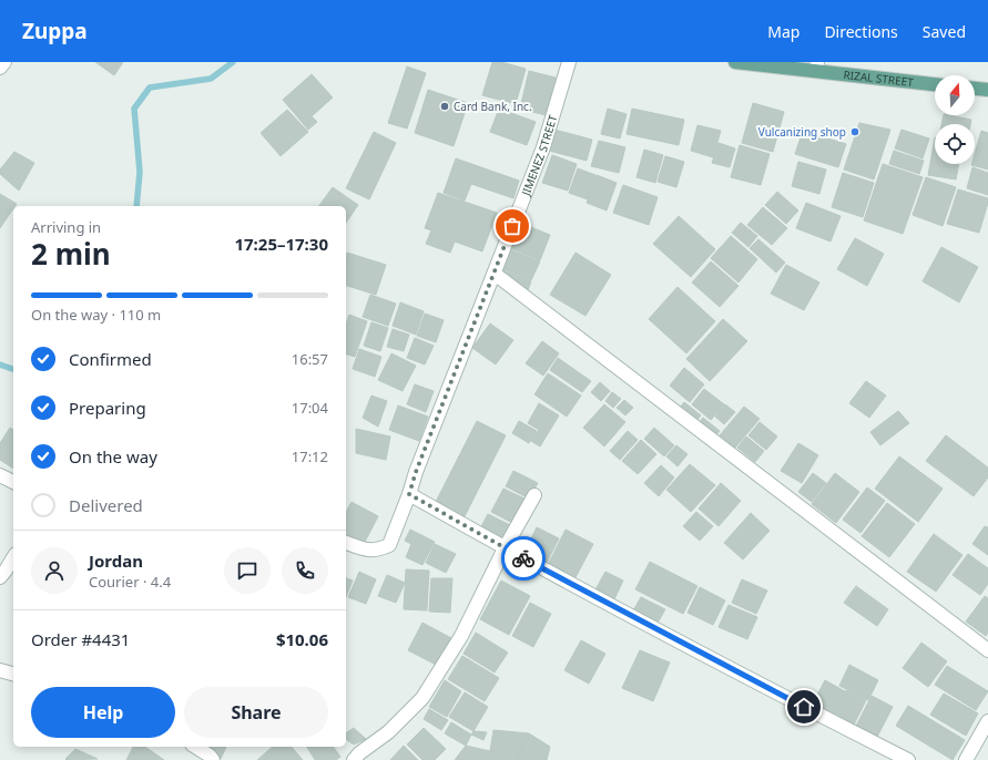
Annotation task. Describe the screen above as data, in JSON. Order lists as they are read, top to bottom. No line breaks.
{"streets":{"main road":["RIZAL STREET"],"street":["JIMENEZ STREET"]},"places":["Card Bank, Inc.","Vulcanizing shop"],"north":"top","page":{"header":"Zuppa","nav":["Map","Directions","Saved"],"heading":["2 min","Arriving in","17:25–17:30"],"panel":["Jordan","Courier · 4.4","Order #4431","$10.06"],"bar":"On the way · 110 m","list":[["Confirmed","16:57"],["Preparing","17:04"],["On the way","17:12"],"Delivered"],"buttons":["Help","Share"]}}
